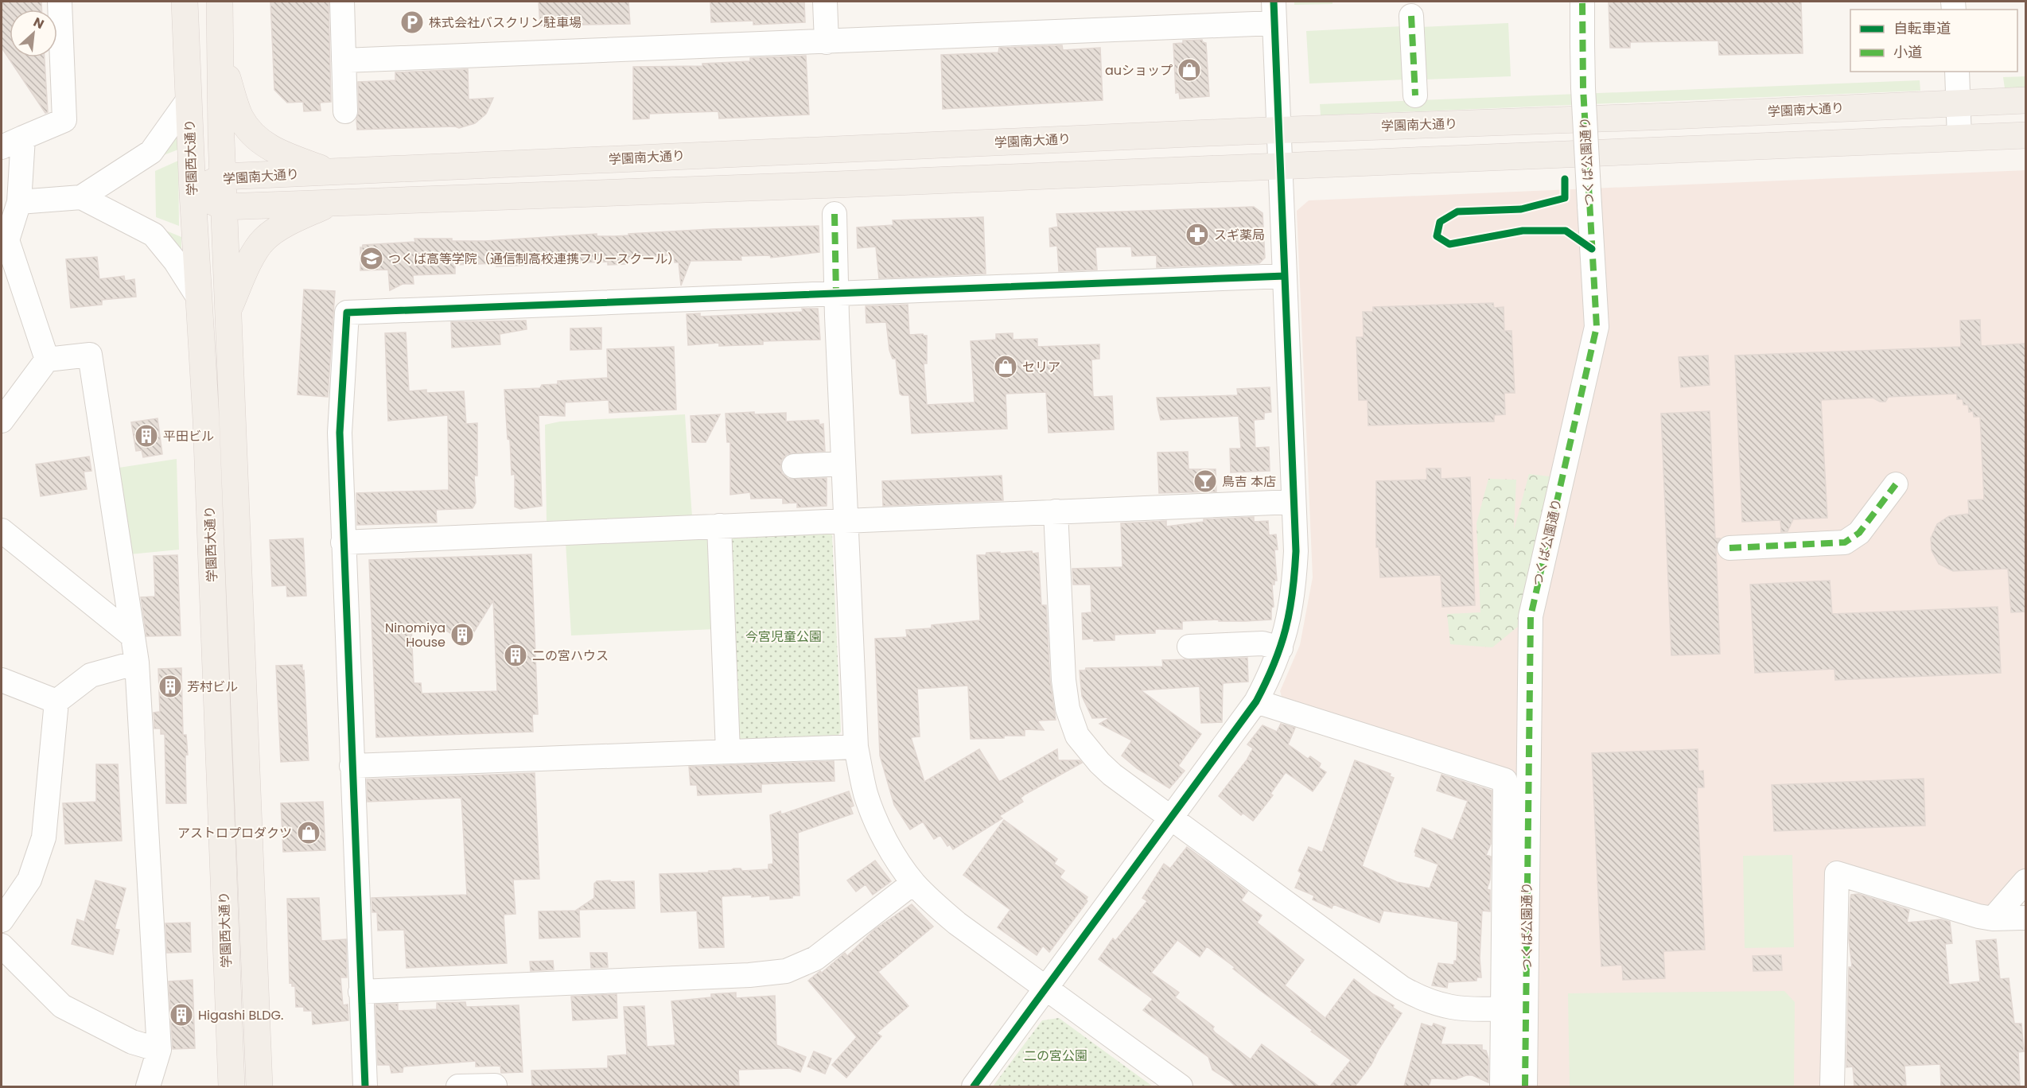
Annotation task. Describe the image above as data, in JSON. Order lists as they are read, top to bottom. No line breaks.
{"streets":{"main road":["学園南大通り","学園西大通り"],"street":["つくば公園通り"]},"crossings":[["学園南大通り","学園西大通り"]],"parks":["今宮児童公園","二の宮公園"],"places":{"parking":["株式会社バスクリン駐車場"],"shop":["auショップ","セリア","アストロプロダクツ"],"pharmacy":["スギ薬局"],"school or university":["つくば高等学院（通信制高校連携フリースクール）"],"building":["平田ビル","Ninomiya House","二の宮ハウス","芳村ビル","Higashi BLDG."],"bar":["鳥吉 本店"]},"legend":["自転車道","小道"],"north":"top right"}
